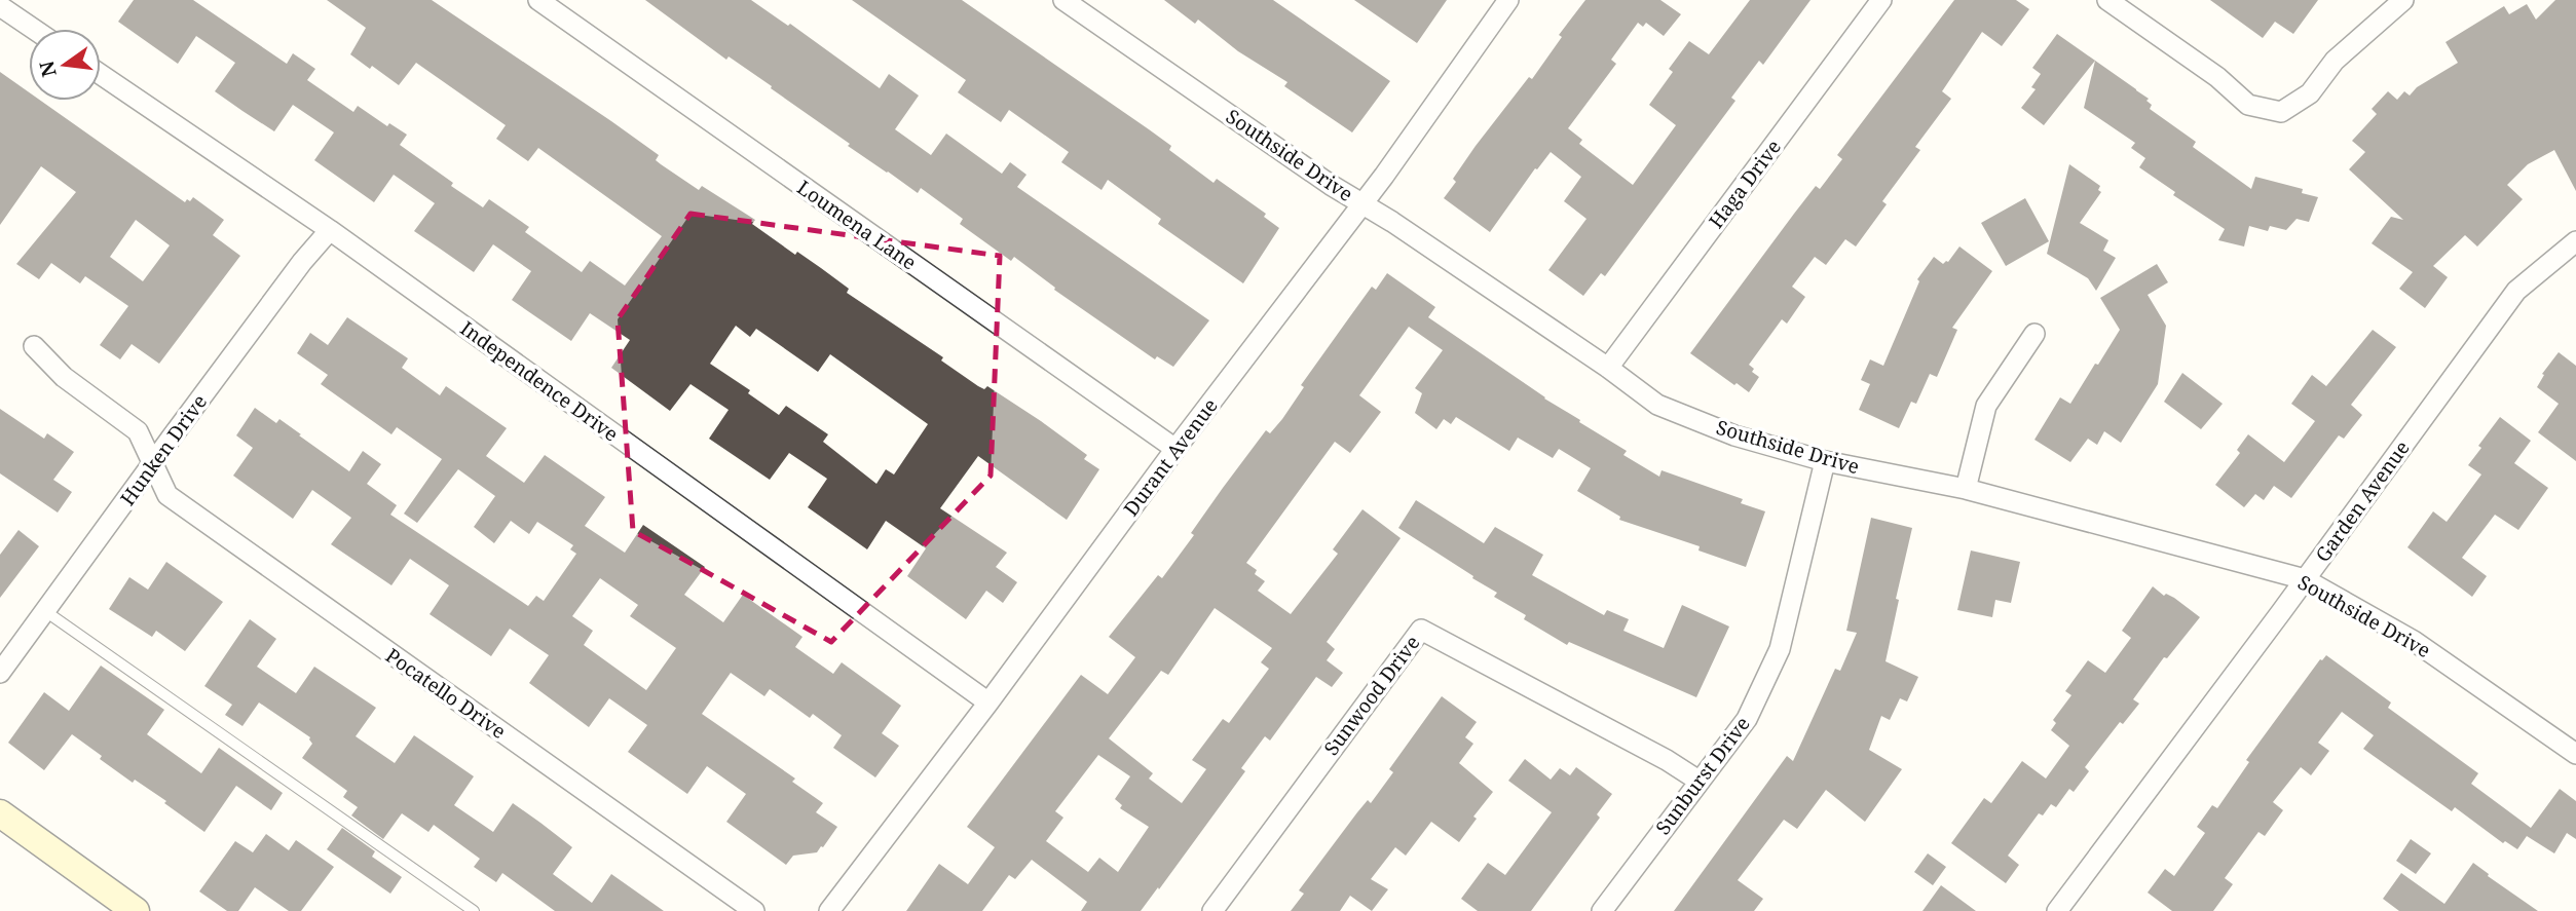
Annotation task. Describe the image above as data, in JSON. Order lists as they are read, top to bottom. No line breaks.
{"streets":{"street":["Southside Drive","Haga Drive","Loumena Lane","Independence Drive","Hunken Drive","Durant Avenue","Garden Avenue","Pocatello Drive","Sunwood Drive","Sunburst Drive"]},"crossings":[["Southside Drive","Haga Drive"],["Southside Drive","Durant Avenue"],["Southside Drive","Garden Avenue"],["Southside Drive","Sunburst Drive"],["Loumena Lane","Durant Avenue"],["Independence Drive","Hunken Drive"],["Independence Drive","Durant Avenue"],["Hunken Drive","Pocatello Drive"],["Sunwood Drive","Sunburst Drive"]],"north":"left"}
